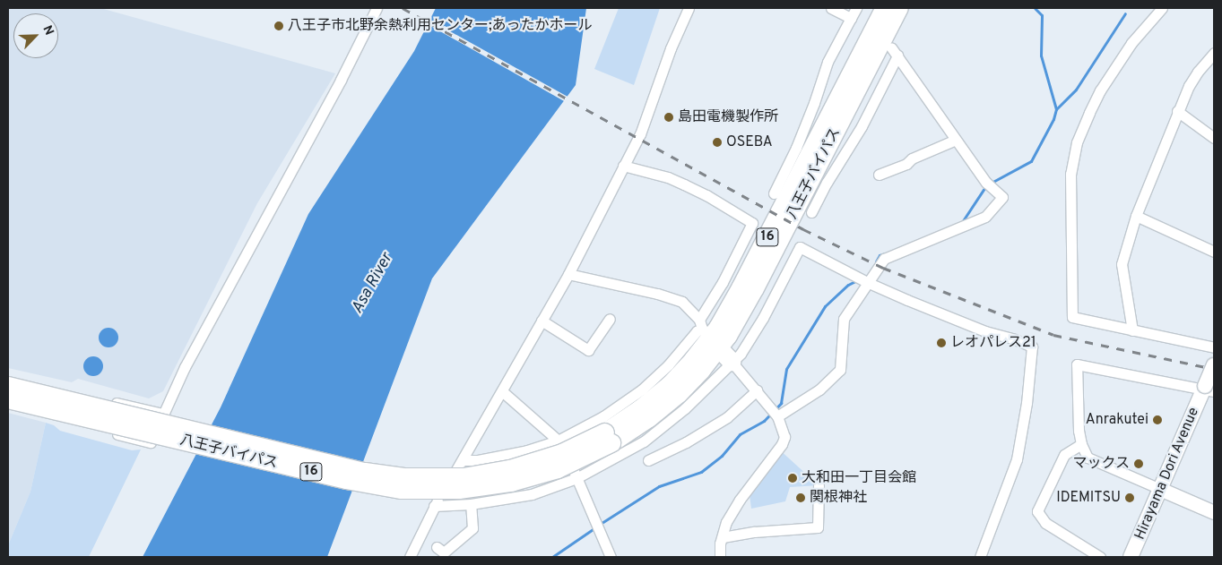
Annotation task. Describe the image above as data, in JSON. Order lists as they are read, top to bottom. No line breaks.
{"streets":{"highway":["八王子バイパス","16"],"main road":["Hirayama Dori Avenue"]},"crossings":[["八王子バイパス","16"]],"water":["Asa River"],"places":["八王子市北野余熱利用センター;あったかホール","島田電機製作所","OSEBA","レオパレス21","Anrakutei","マックス","大和田一丁目会館","関根神社","IDEMITSU"],"north":"top right"}
